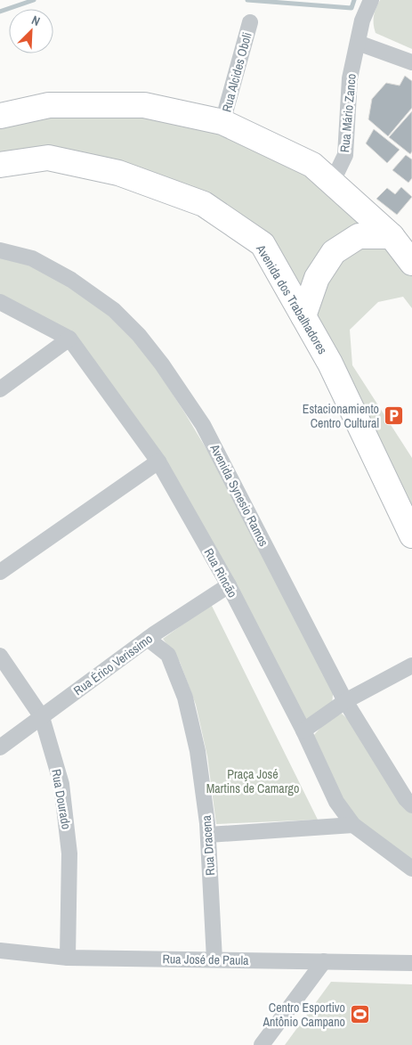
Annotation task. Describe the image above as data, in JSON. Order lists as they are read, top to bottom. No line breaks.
{"streets":{"main road":["Avenida dos Trabalhadores"],"street":["Rua Alcides Oboli","Rua Mário Zanco","Avenida Synesio Ramos","Rua Rincão","Rua Érico Verissimo","Rua Dourado","Rua Dracena","Rua José de Paula"]},"crossings":[["Rua Rincão","Rua Érico Verissimo"],["Rua Érico Verissimo","Rua Dourado"],["Rua Érico Verissimo","Rua Dracena"],["Rua Dourado","Rua José de Paula"],["Rua Dracena","Rua José de Paula"]],"parks":["Praça José Martins de Camargo"],"places":{"parking":["Estacionamiento Centro Cultural"],"sports":["Centro Esportivo Antônio Campano"]},"north":"top right"}
